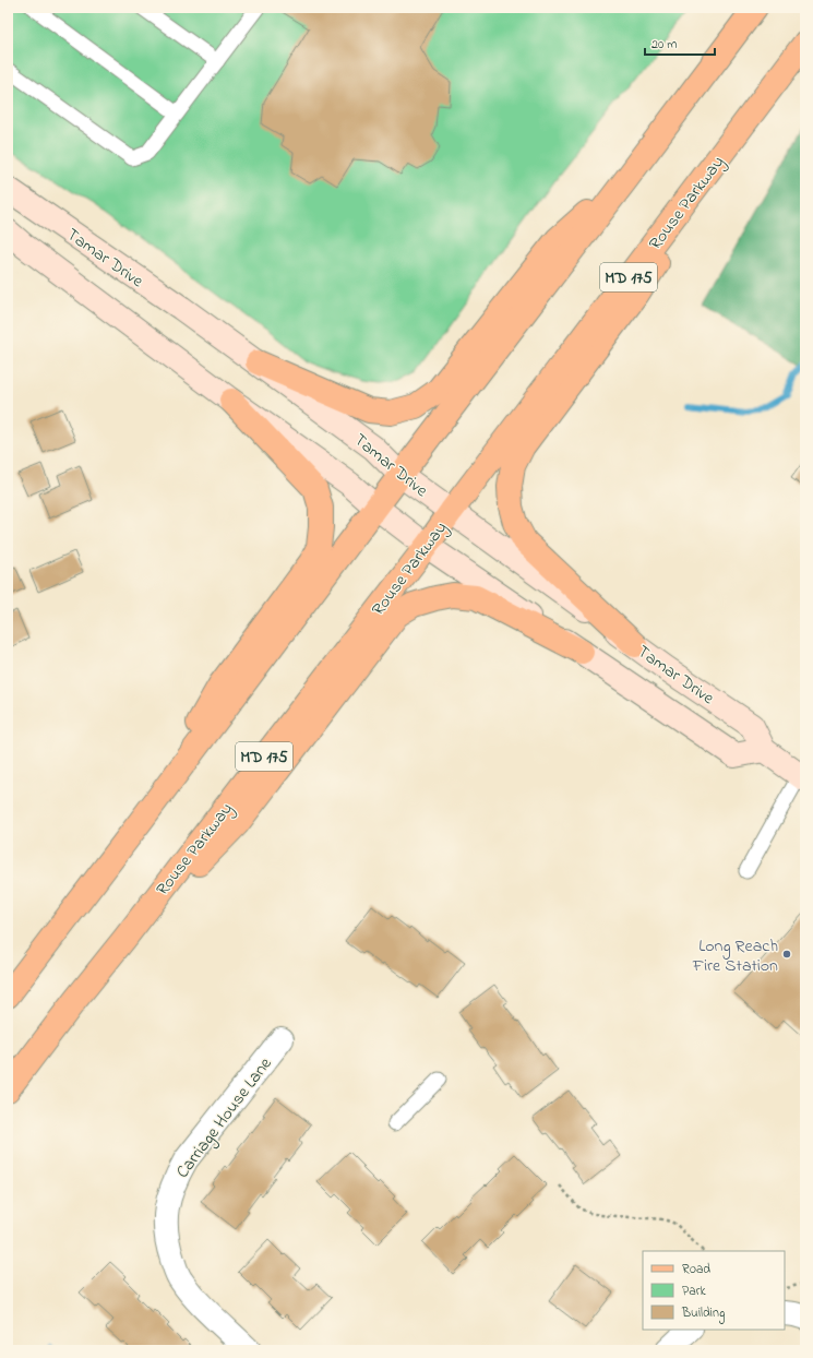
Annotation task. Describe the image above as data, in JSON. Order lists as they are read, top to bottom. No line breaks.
{"streets":{"main road":["Rouse Parkway","MD 175"],"street":["Tamar Drive","Carriage House Lane"]},"crossings":[["Rouse Parkway","Tamar Drive"]],"places":["Long Reach Fire Station"],"legend":["Road","Park","Building"],"scale_bar":"20 m"}
